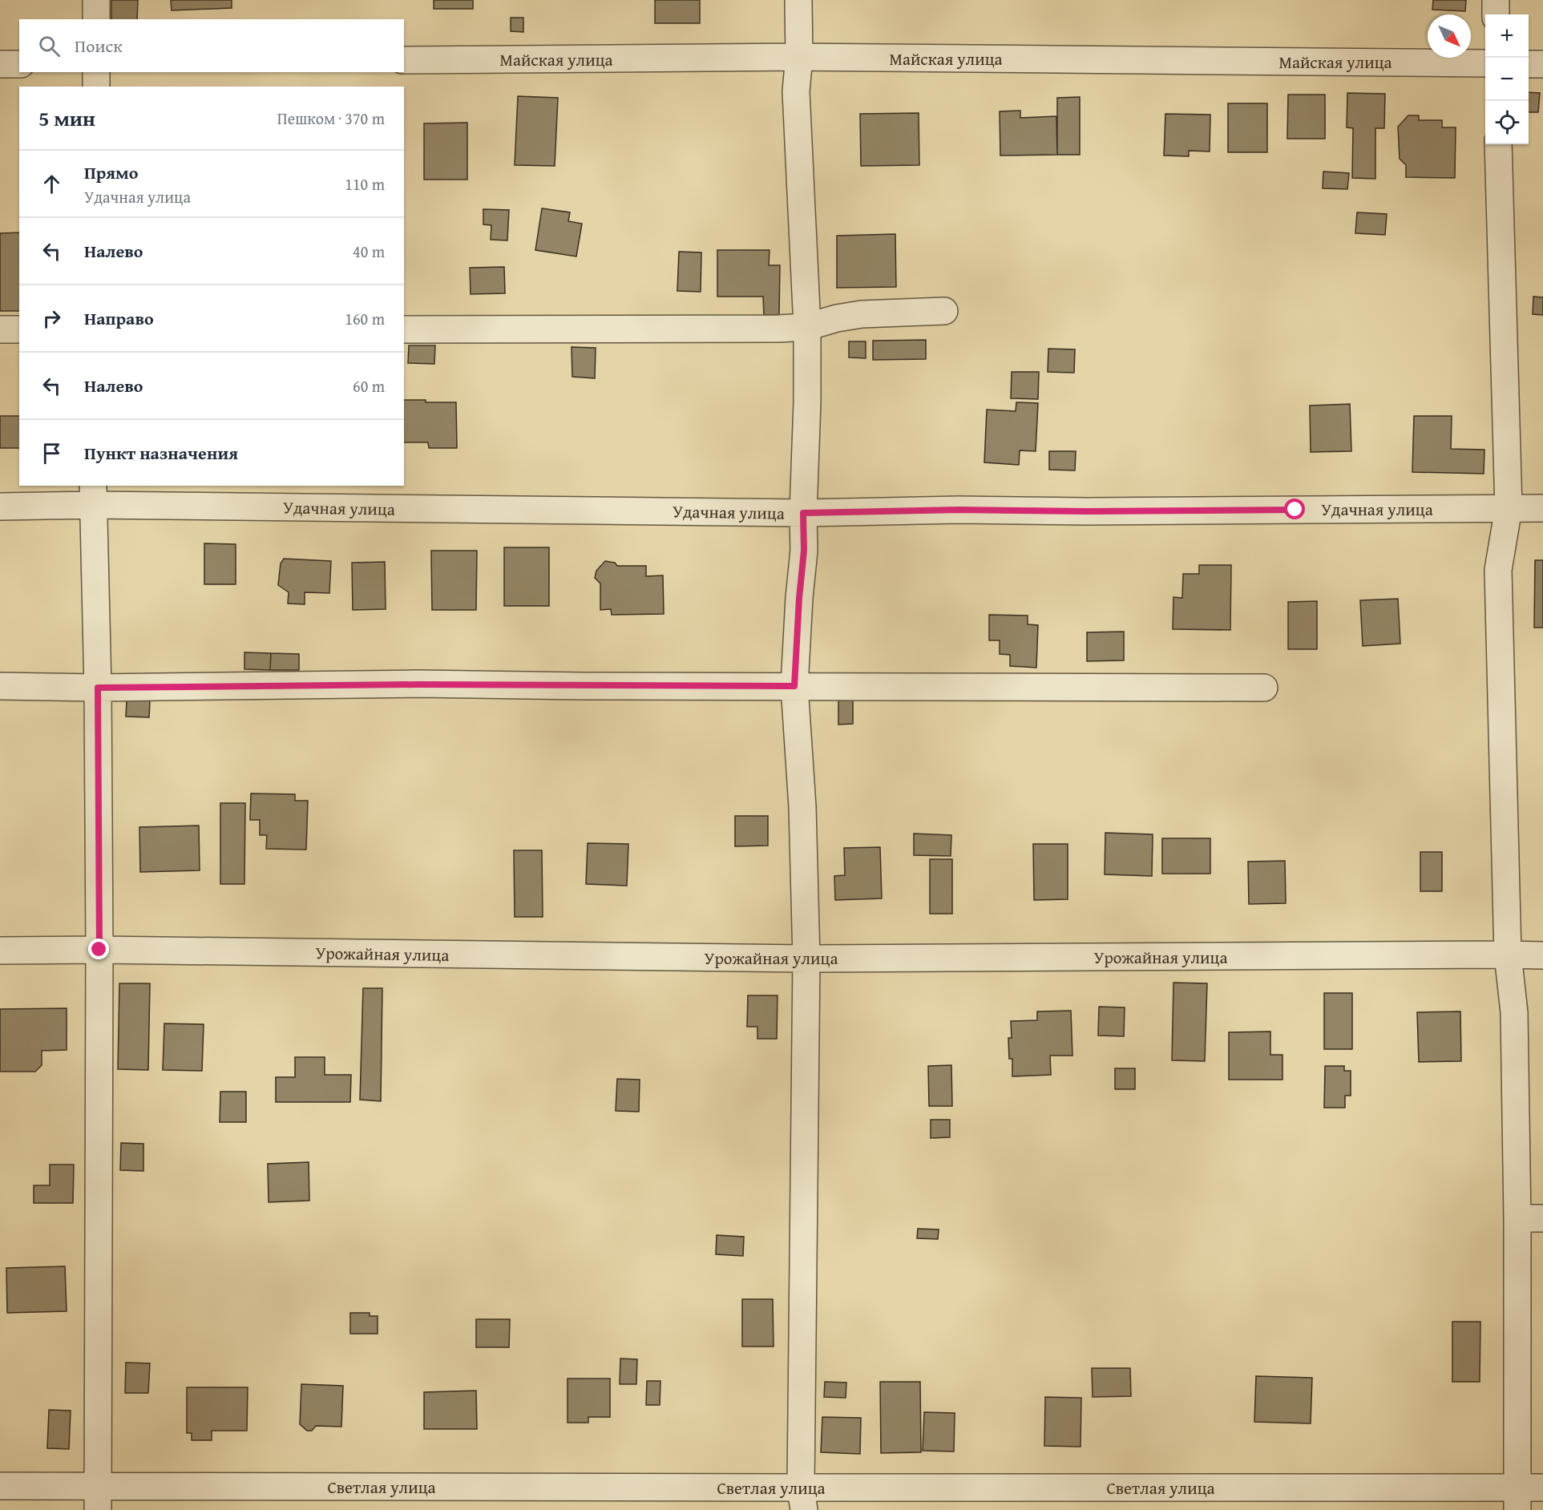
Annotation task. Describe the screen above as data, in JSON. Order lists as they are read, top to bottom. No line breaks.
{"streets":{"street":["Майская улица","Удачная улица","Урожайная улица","Светлая улица"]},"north":"bottom right","page":{"map_buttons":["+","−"],"search":"Поиск","heading":["5 мин","Пешком · 370 m"],"list":[["Прямо","Удачная улица","110 m"],["Налево","40 m"],["Направо","160 m"],["Налево","60 m"],"Пункт назначения"]}}
